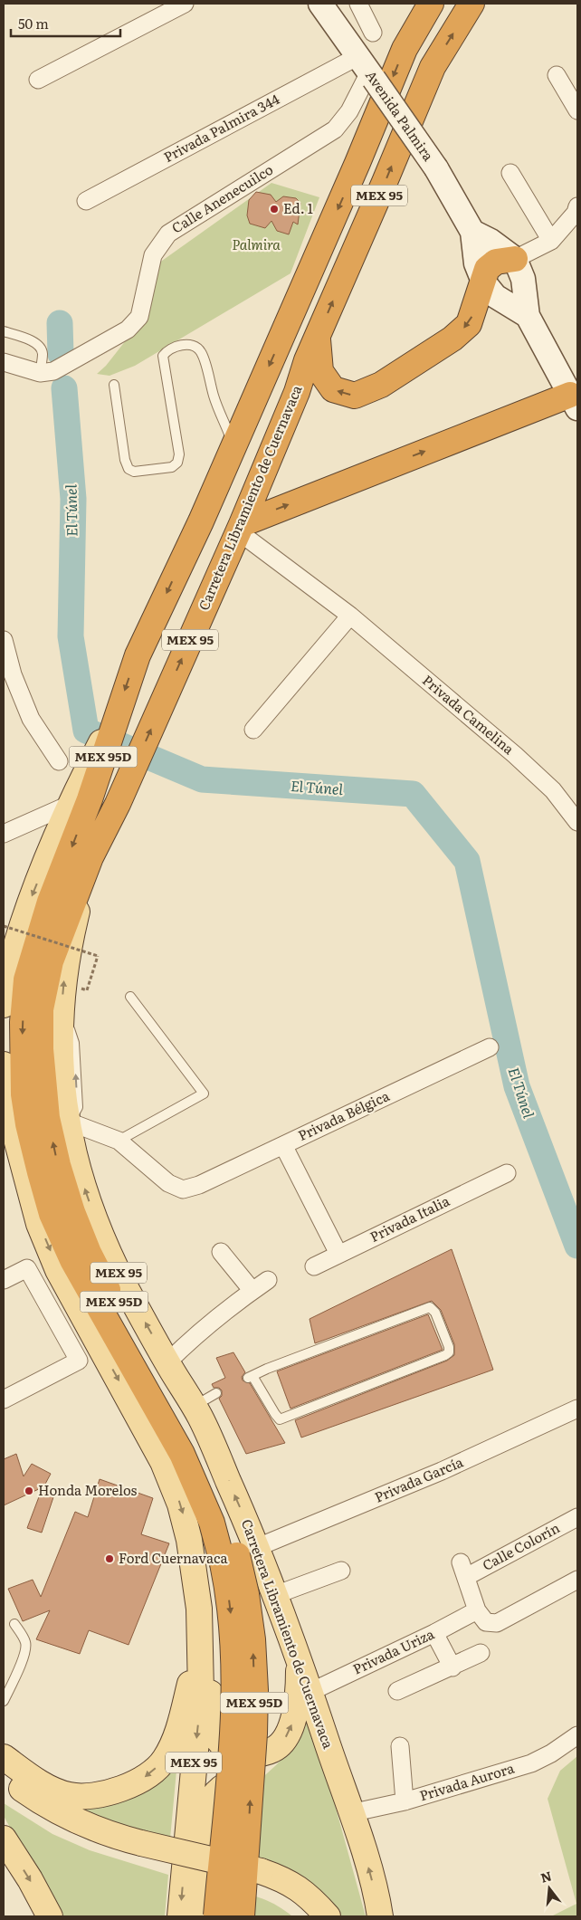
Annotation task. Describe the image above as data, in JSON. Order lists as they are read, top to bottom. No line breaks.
{"streets":{"highway":["MEX 95","Carretera Libramiento de Cuernavaca","MEX 95D"],"main road":["Avenida Palmira"],"street":["Privada Palmira 344","Calle Anenecuilco","Privada Camelina","Privada Bélgica","Privada Italia","Privada García","Calle Colorín","Privada Uriza","Privada Aurora"]},"crossings":[["Avenida Palmira","Privada Palmira 344"],["Avenida Palmira","Calle Anenecuilco"],["Privada Palmira 344","Calle Anenecuilco"],["MEX 95","MEX 95D"],["Carretera Libramiento de Cuernavaca","Privada Camelina"],["Carretera Libramiento de Cuernavaca","MEX 95D"],["Carretera Libramiento de Cuernavaca","Privada García"],["Carretera Libramiento de Cuernavaca","Privada Uriza"],["Carretera Libramiento de Cuernavaca","Privada Aurora"],["Privada Bélgica","Privada Italia"],["Calle Colorín","Privada Uriza"]],"water":["El Túnel"],"parks":["Palmira"],"places":["Ed. 1","Honda Morelos","Ford Cuernavaca"],"scale_bar":"50 m","north":"top"}
